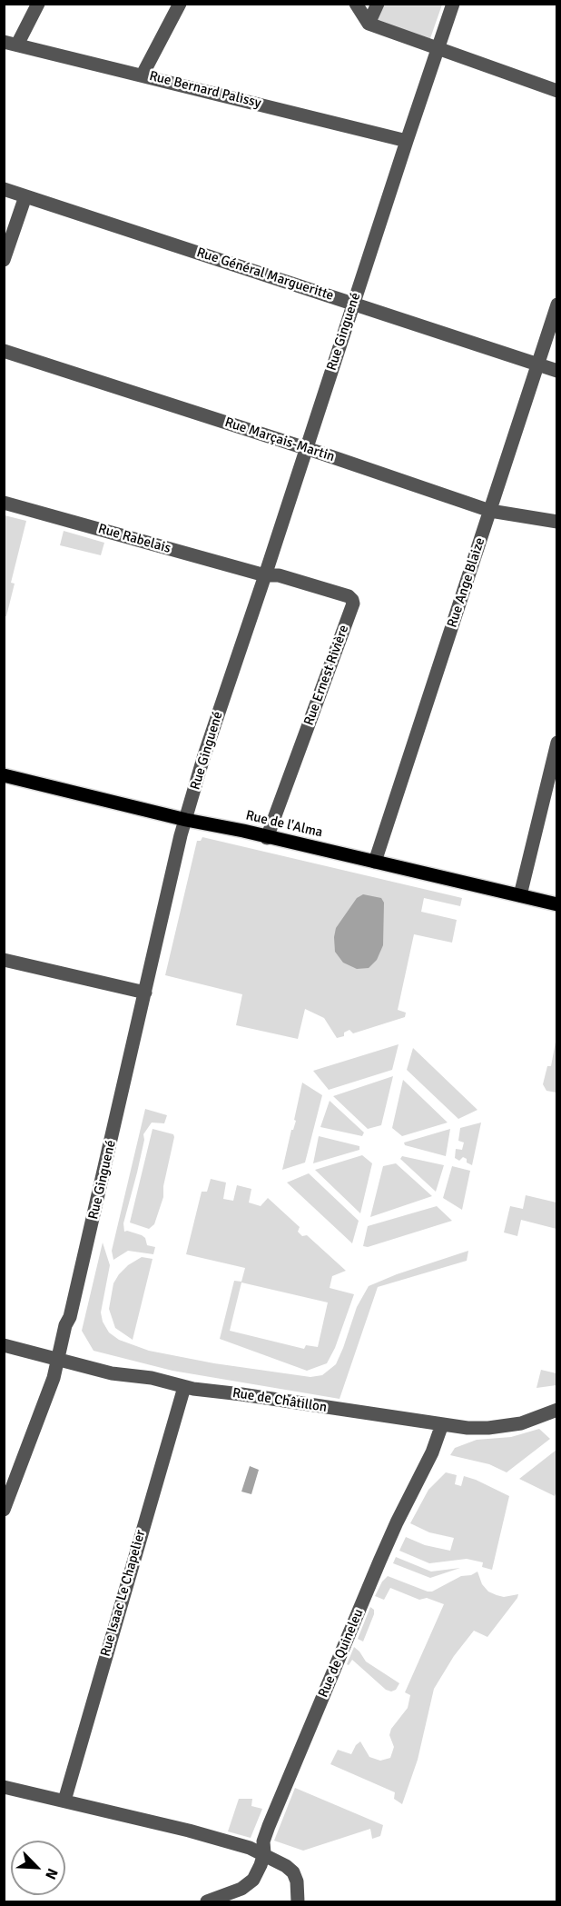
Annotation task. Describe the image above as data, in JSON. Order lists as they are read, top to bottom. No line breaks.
{"streets":{"main road":["Rue de l'Alma"],"street":["Rue Bernard Palissy","Rue Général Margueritte","Rue Ginguené","Rue Marçais-Martin","Rue Rabelais","Rue Ange Blaize","Rue Ernest Rivière","Rue de Châtillon","Rue Isaac Le Chapelier","Rue de Quineleu"]},"crossings":[["Rue Bernard Palissy","Rue Ginguené"],["Rue Général Margueritte","Rue Ginguené"],["Rue Général Margueritte","Rue Ange Blaize"],["Rue Ginguené","Rue Marçais-Martin"],["Rue Ginguené","Rue Rabelais"],["Rue Ginguené","Rue Ernest Rivière"],["Rue Ginguené","Rue de l'Alma"],["Rue Ginguené","Rue de Châtillon"],["Rue Marçais-Martin","Rue Ange Blaize"],["Rue Rabelais","Rue Ernest Rivière"],["Rue Ange Blaize","Rue de l'Alma"],["Rue Ernest Rivière","Rue de l'Alma"],["Rue de Châtillon","Rue Isaac Le Chapelier"],["Rue de Châtillon","Rue de Quineleu"]],"north":"bottom right"}
